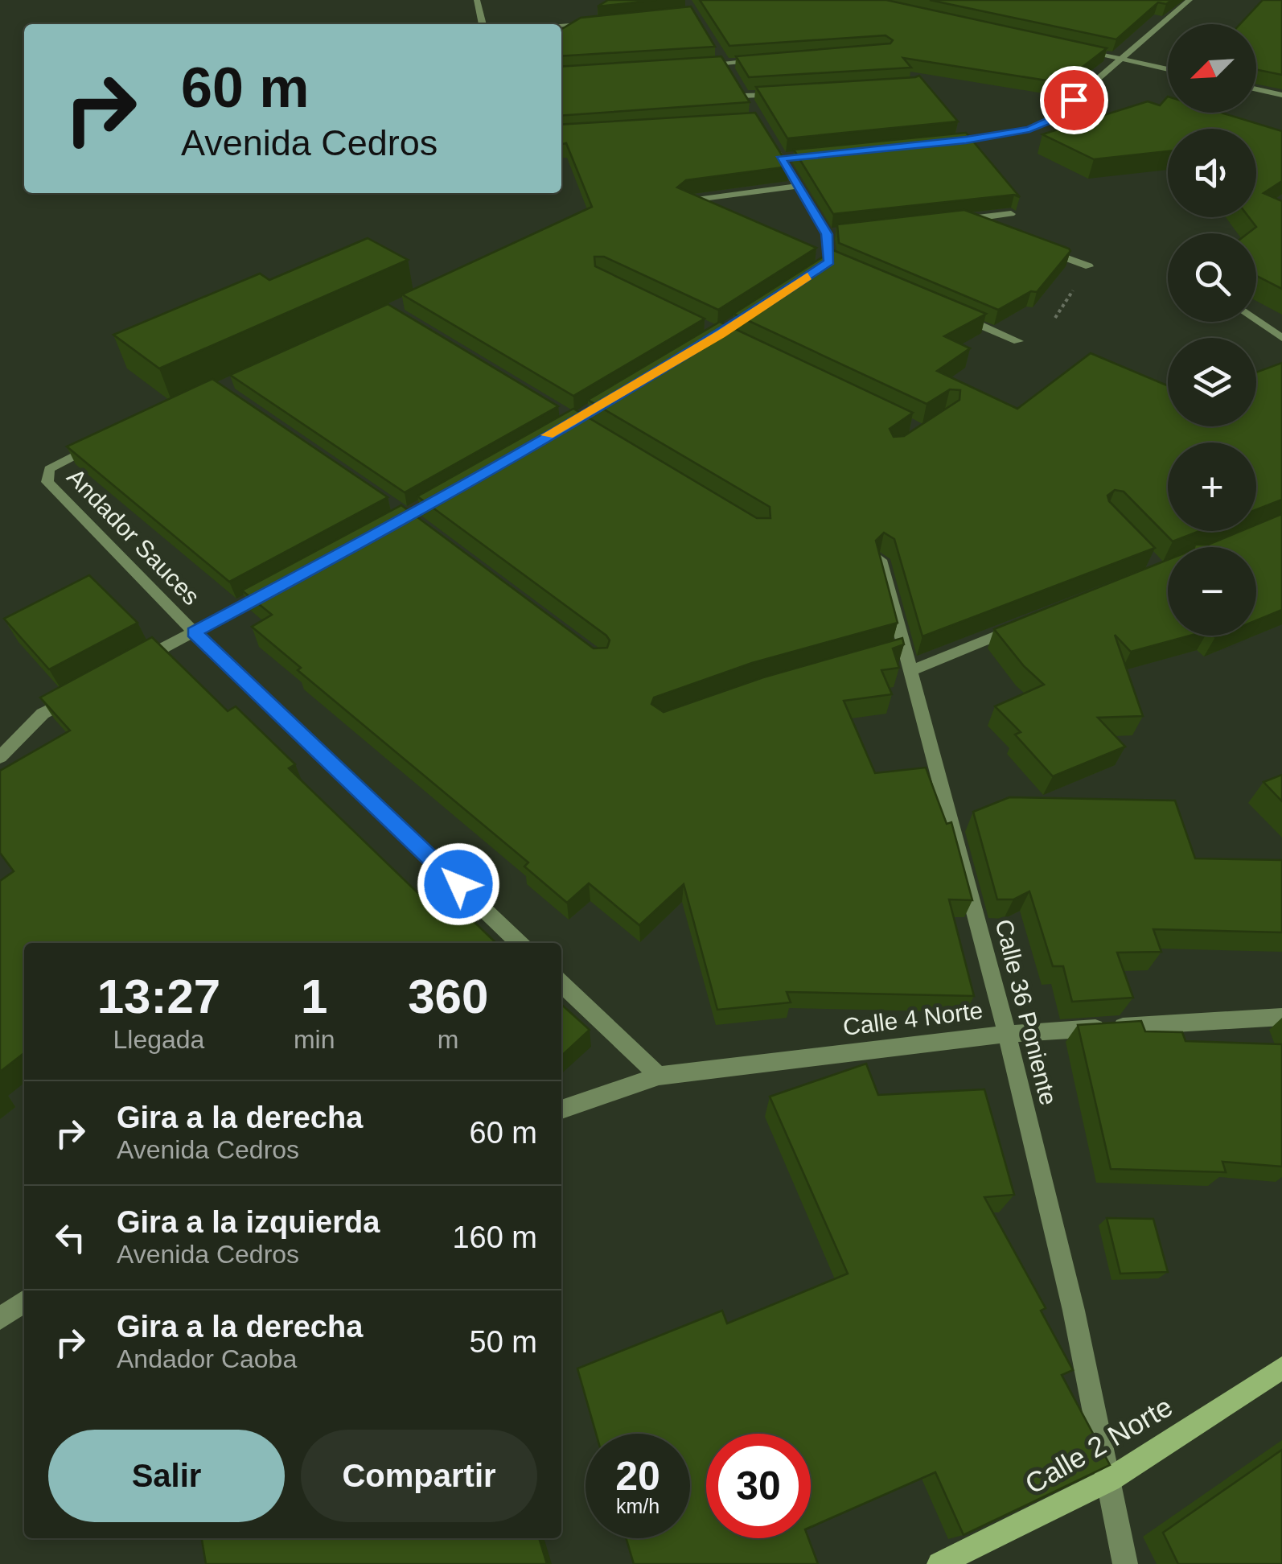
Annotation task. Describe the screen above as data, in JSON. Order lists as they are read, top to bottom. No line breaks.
{"streets":{"street":["Andador Sauces","Calle 36 Poniente","Calle 4 Norte","Calle 2 Norte"]},"crossings":[["Calle 36 Poniente","Calle 4 Norte"],["Calle 36 Poniente","Calle 2 Norte"]],"north":"bottom left","page":{"map_buttons":["+","−"],"turn":["60 m","Avenida Cedros"],"eta":["13:27","Llegada","1","min","360","m"],"list":[{"name":"Gira a la derecha","note":"Avenida Cedros","value":"60 m"},{"name":"Gira a la izquierda","note":"Avenida Cedros","value":"160 m"},{"name":"Gira a la derecha","note":"Andador Caoba","value":"50 m"}],"buttons":["Salir","Compartir"],"speed":"20 km/h","limit":"30"}}
